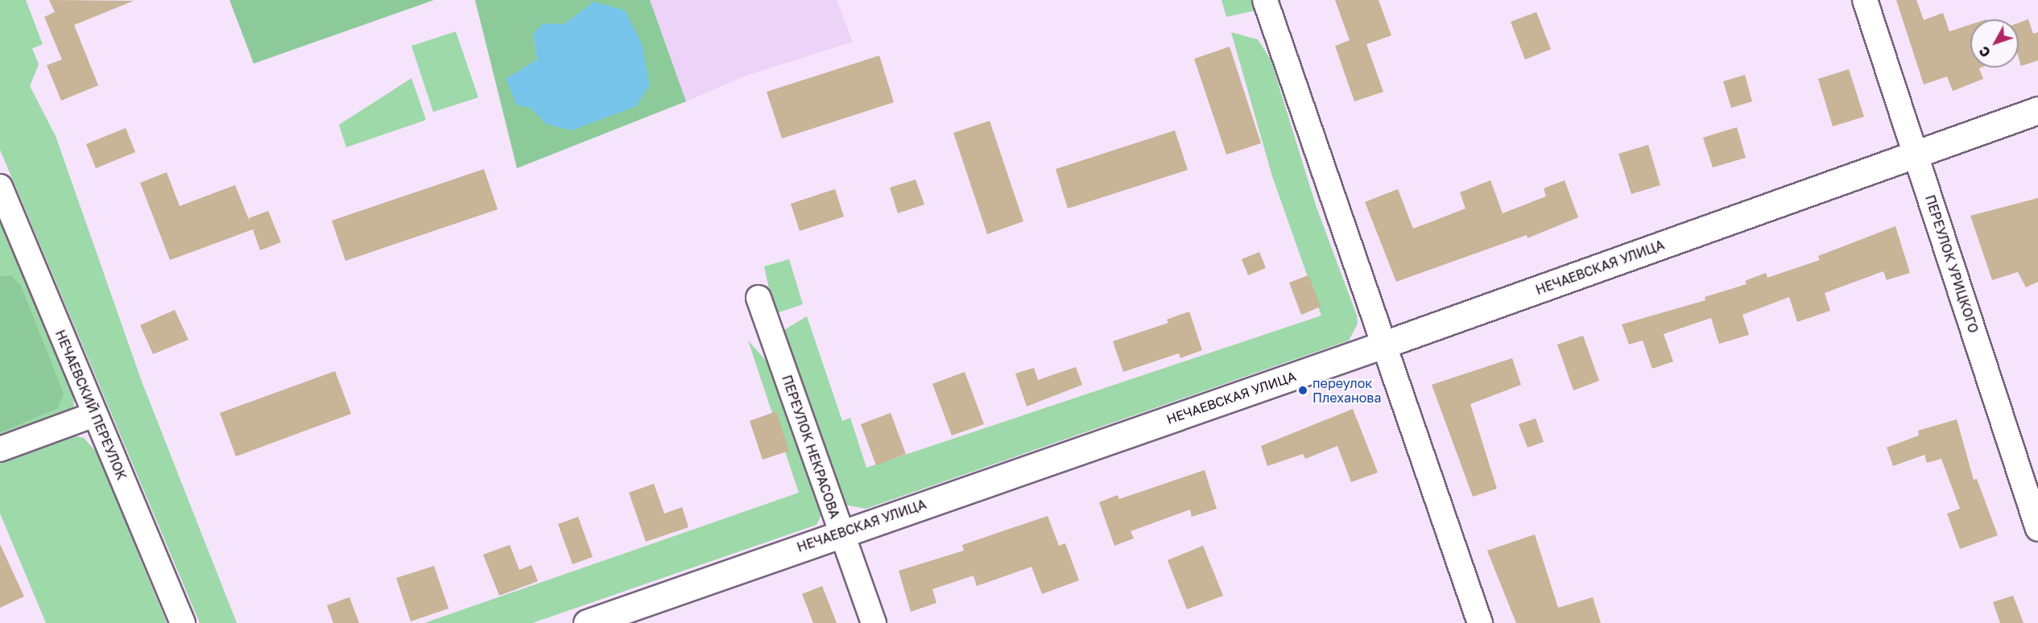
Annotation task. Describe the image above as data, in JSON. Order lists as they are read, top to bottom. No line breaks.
{"streets":{"street":["ПЕРЕУЛОК УРИЦКОГО","НЕЧАЕВСКАЯ УЛИЦА","НЕЧАЕВСКИЙ ПЕРЕУЛОК","ПЕРЕУЛОК НЕКРАСОВА"]},"crossings":[["ПЕРЕУЛОК УРИЦКОГО","НЕЧАЕВСКАЯ УЛИЦА"],["НЕЧАЕВСКАЯ УЛИЦА","ПЕРЕУЛОК НЕКРАСОВА"]],"places":["переулок Плеханова"],"north":"bottom left"}
